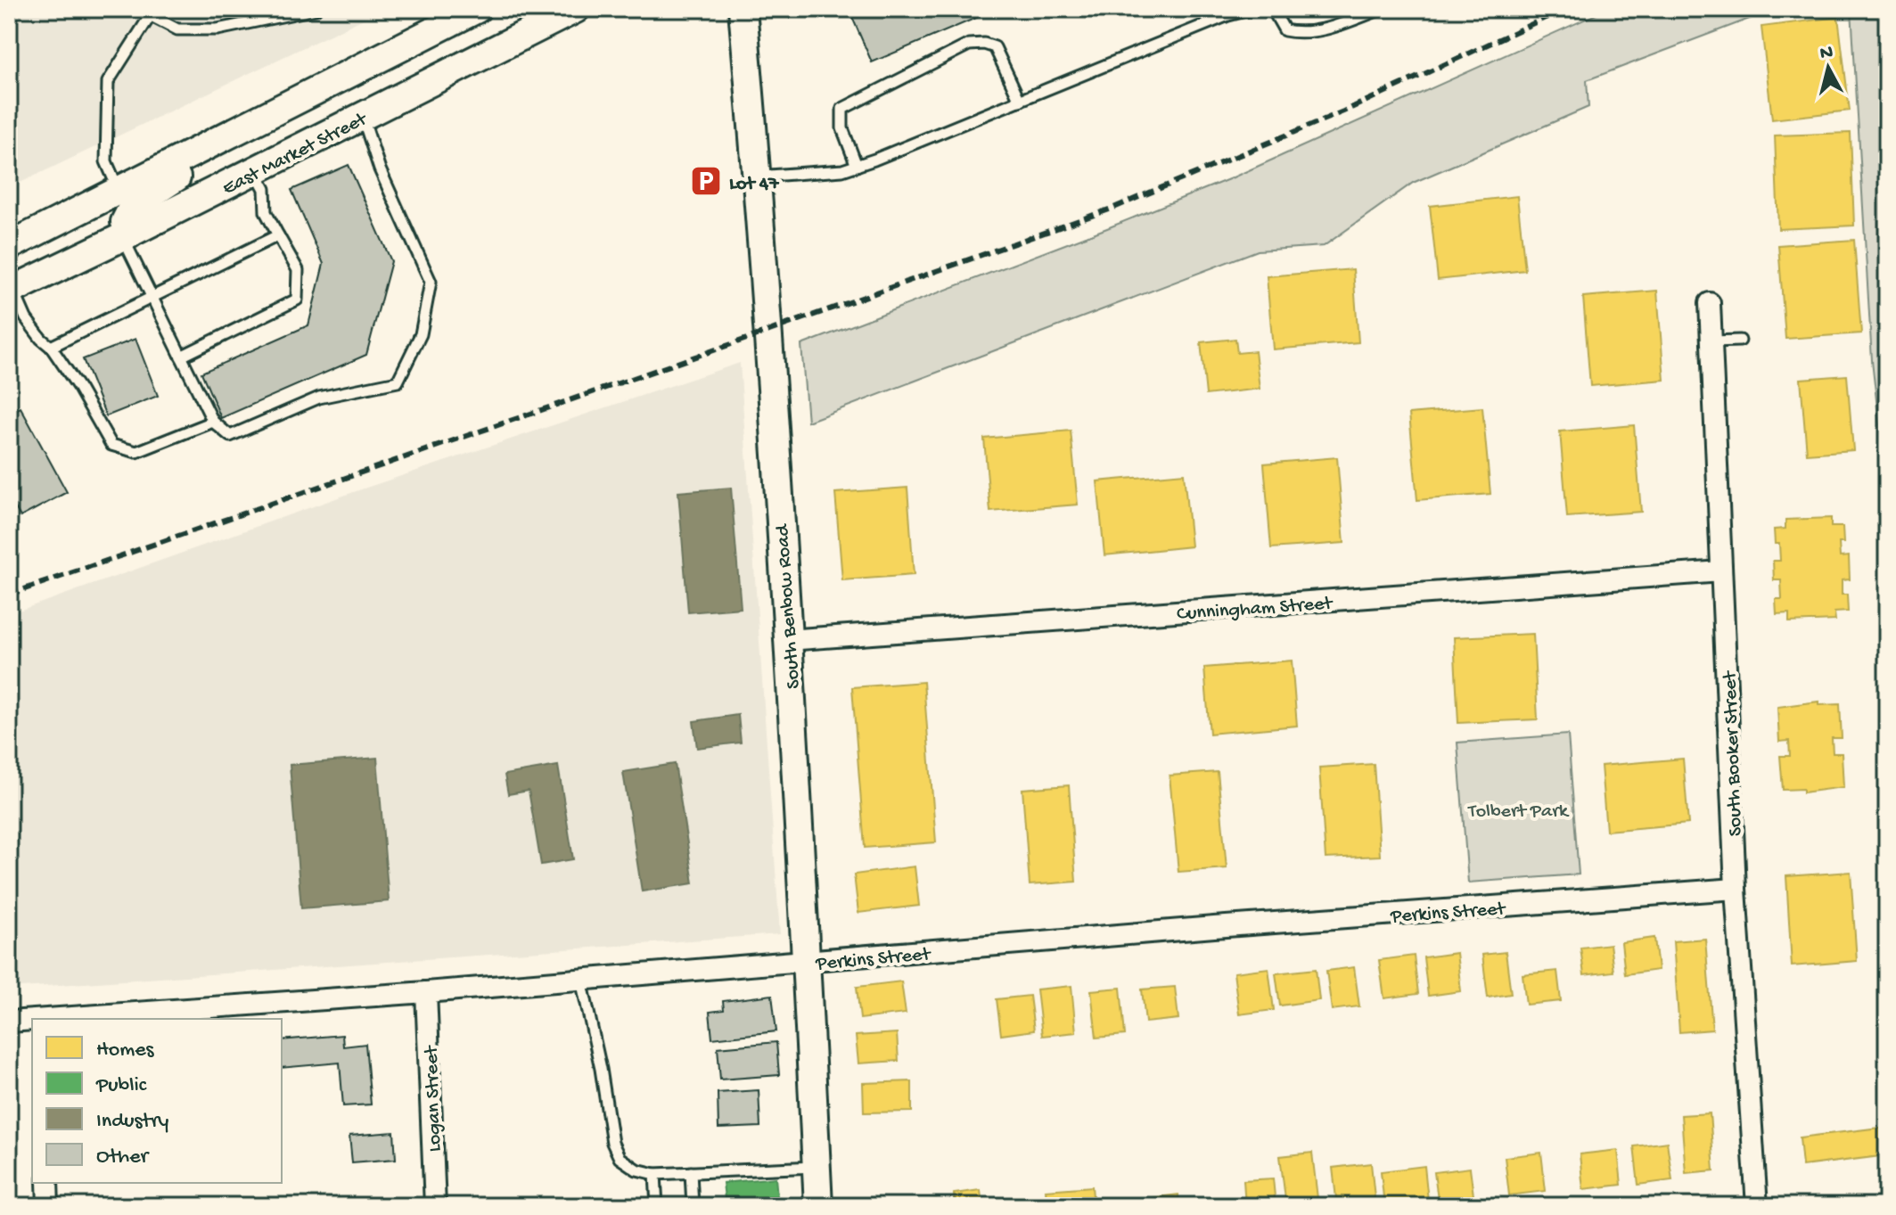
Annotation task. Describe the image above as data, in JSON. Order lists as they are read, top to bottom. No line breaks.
{"streets":{"main road":["East Market Street","South Benbow Road"],"street":["Cunningham Street","South Booker Street","Perkins Street","Logan Street"]},"crossings":[["Cunningham Street","South Benbow Road"],["Cunningham Street","South Booker Street"],["South Benbow Road","Perkins Street"],["South Booker Street","Perkins Street"],["Perkins Street","Logan Street"]],"parks":["Tolbert Park"],"places":{"parking":["Lot 47"]},"legend":["Homes","Public","Industry","Other"],"north":"top"}
